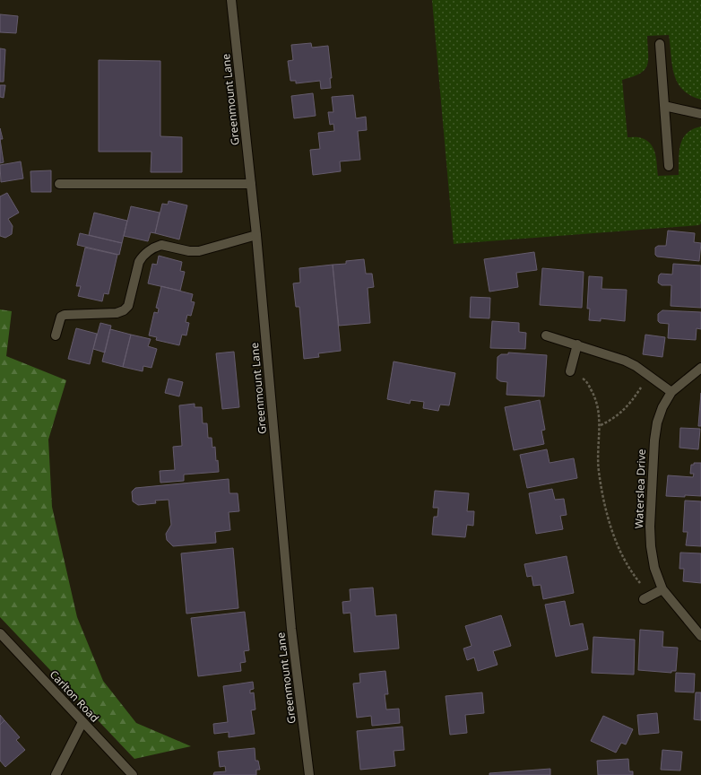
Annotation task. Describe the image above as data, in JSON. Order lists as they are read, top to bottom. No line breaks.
{"streets":{"street":["Greenmount Lane","Waterslea Drive","Carlton Road"]}}
